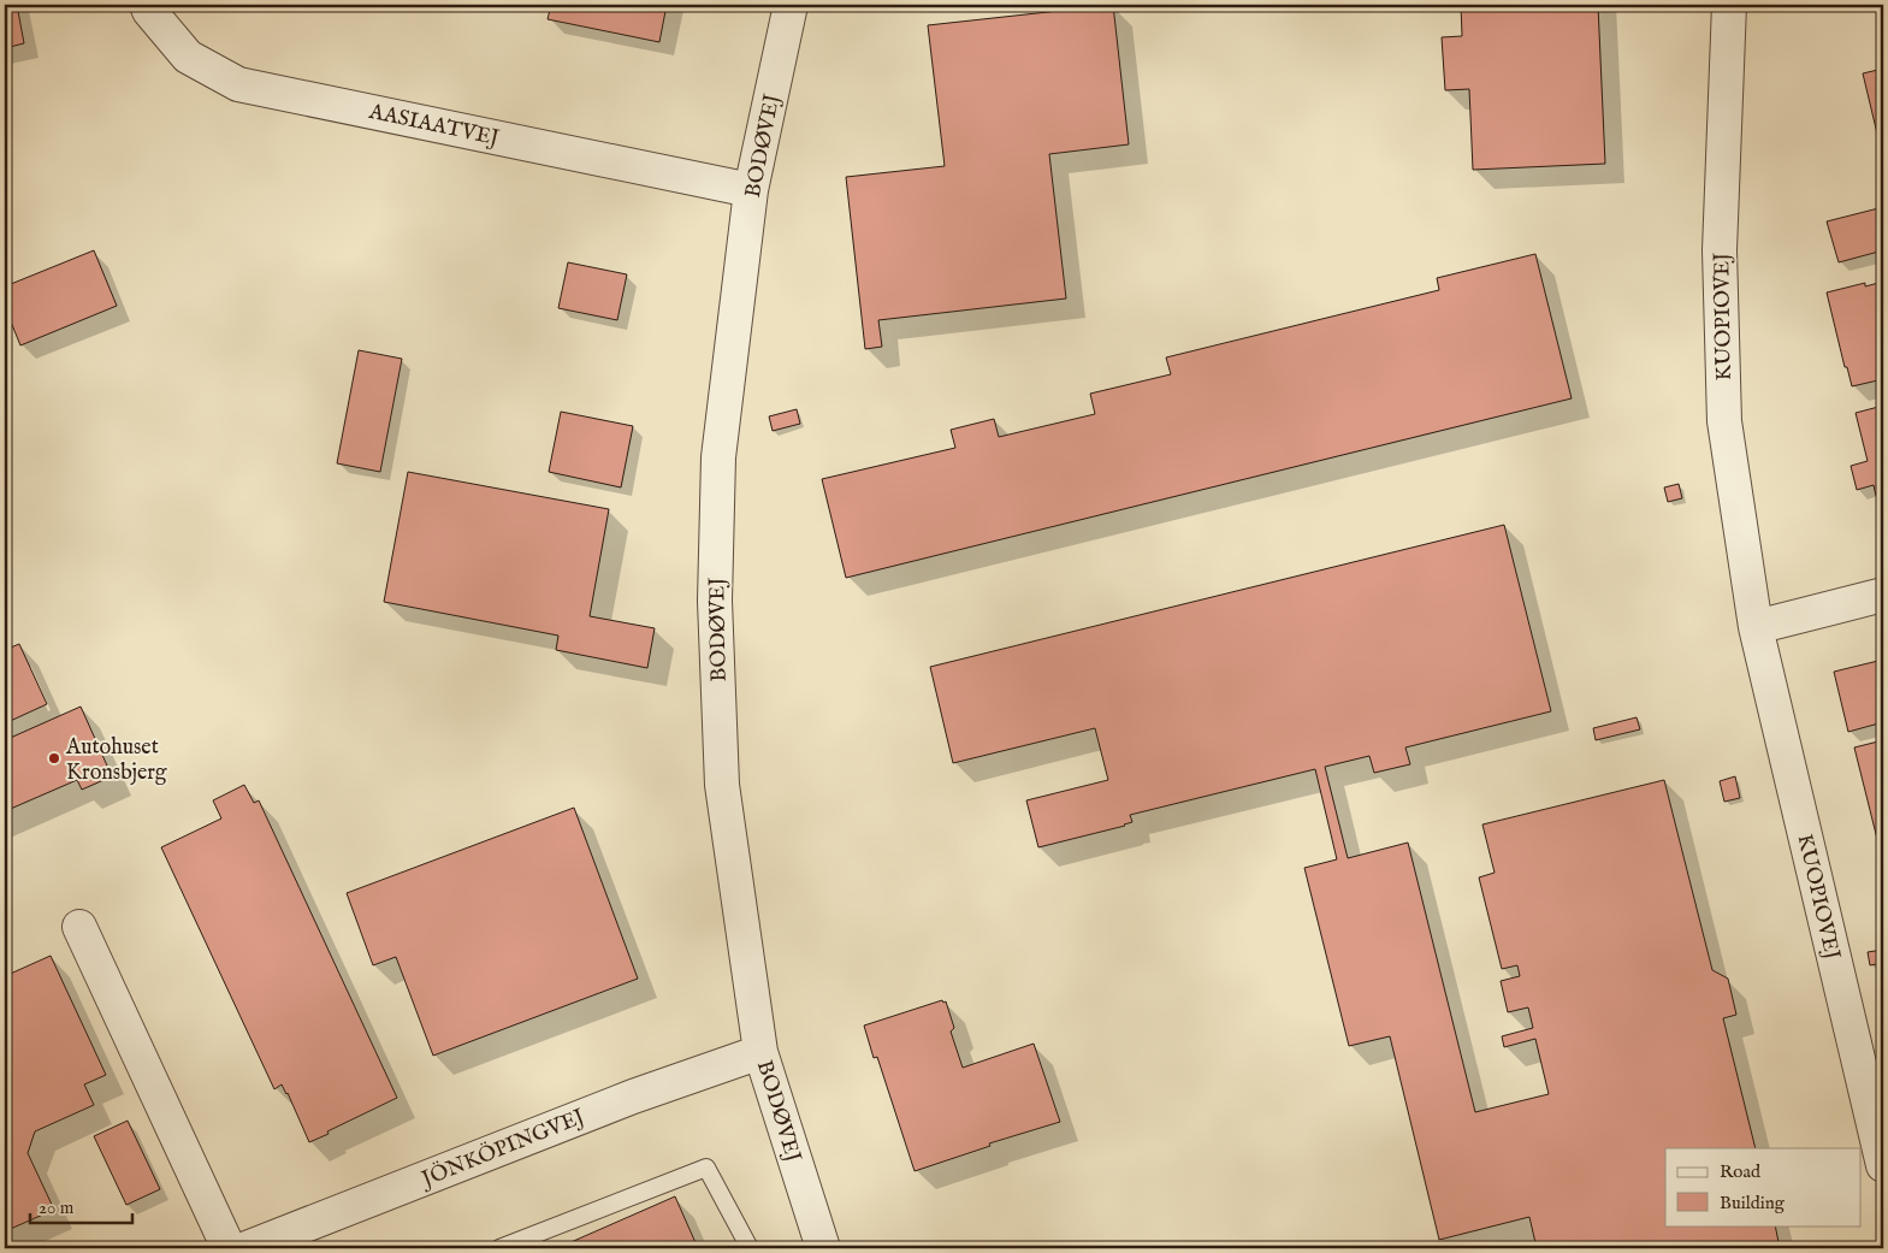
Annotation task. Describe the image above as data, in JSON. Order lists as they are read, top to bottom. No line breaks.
{"streets":{"street":["AASIAATVEJ","BODØVEJ","KUOPIOVEJ","JÖNKÖPINGVEJ"]},"crossings":[["AASIAATVEJ","BODØVEJ"],["BODØVEJ","JÖNKÖPINGVEJ"]],"places":["Autohuset Kronsbjerg"],"legend":["Road","Building"],"scale_bar":"20 m"}
